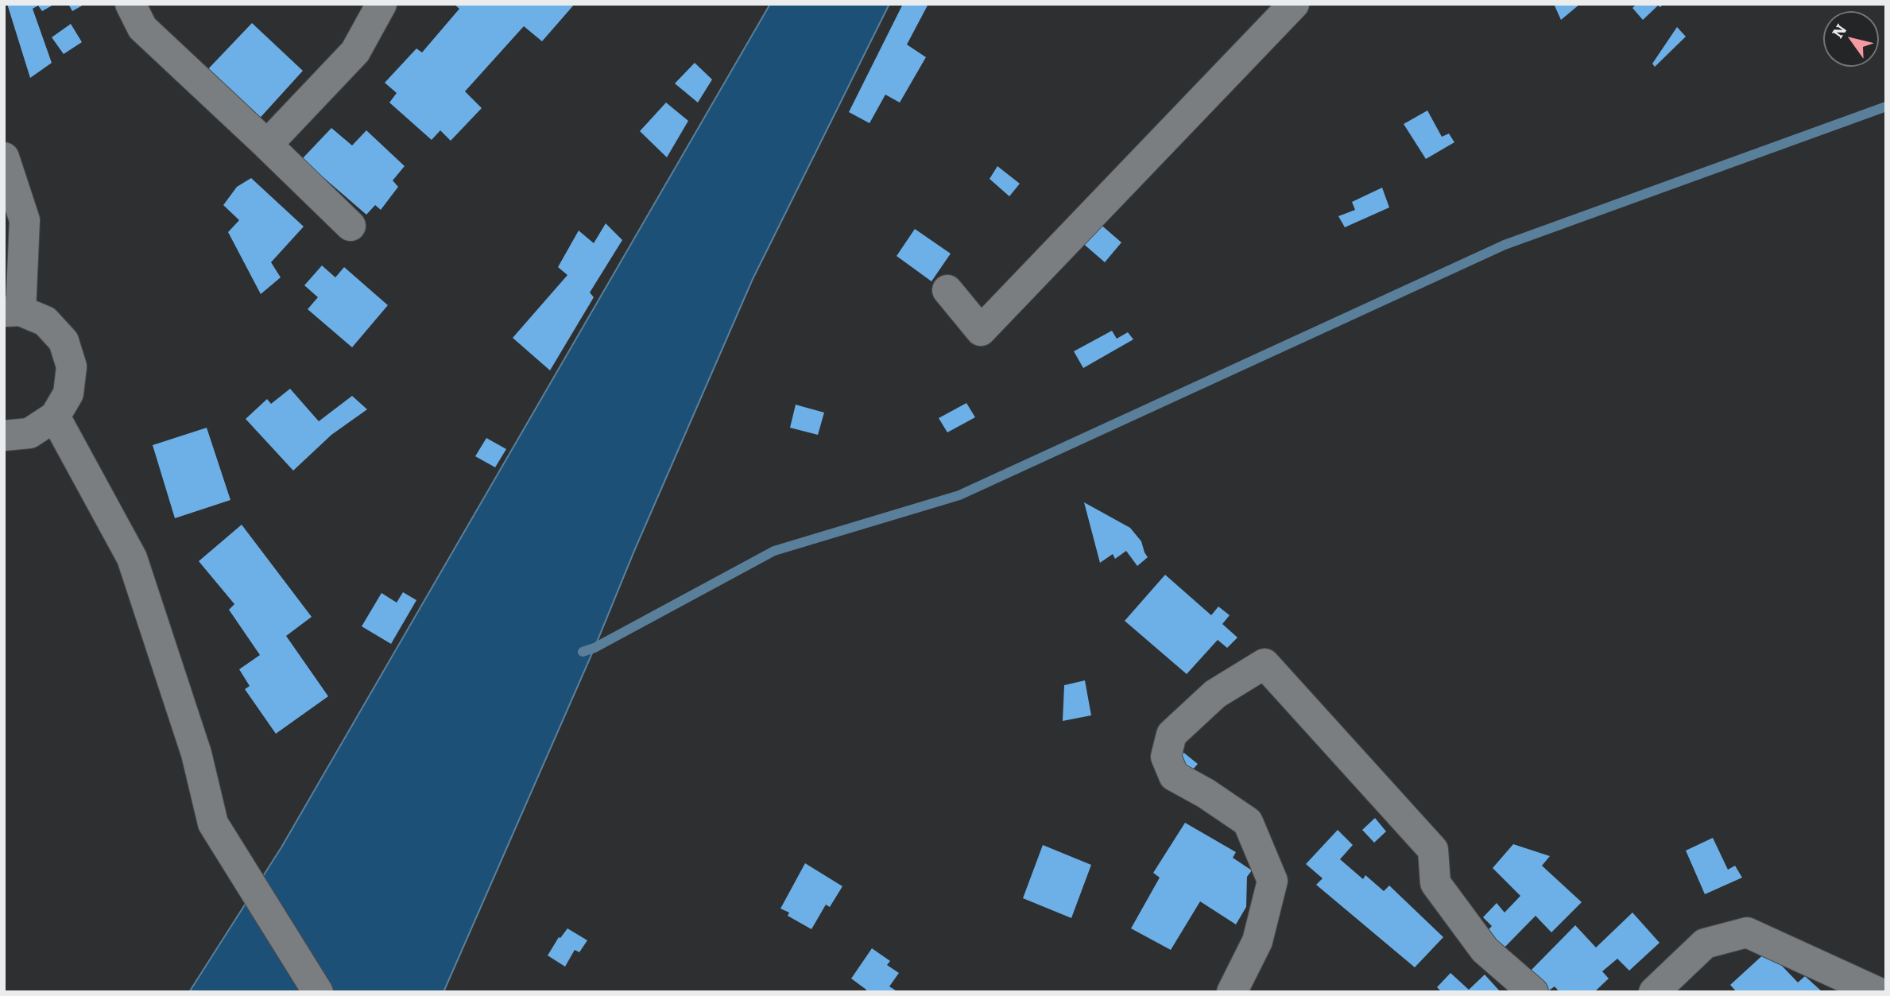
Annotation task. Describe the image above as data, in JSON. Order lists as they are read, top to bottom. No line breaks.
{"north":"top left"}
